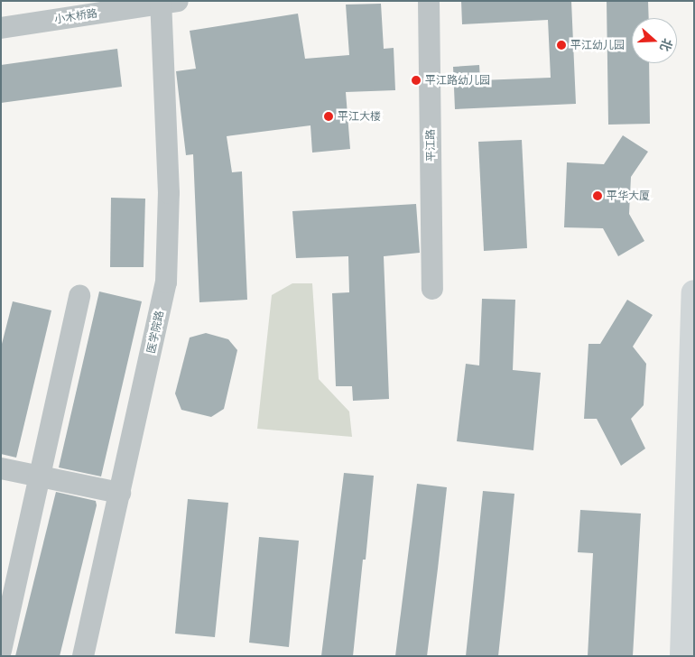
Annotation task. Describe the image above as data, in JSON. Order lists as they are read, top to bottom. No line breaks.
{"streets":{"street":["小木桥路","平江路","医学院路"]},"crossings":[["小木桥路","医学院路"]],"places":["平江幼儿园","平江路幼儿园","平江大楼","平华大厦"],"north":"right"}
